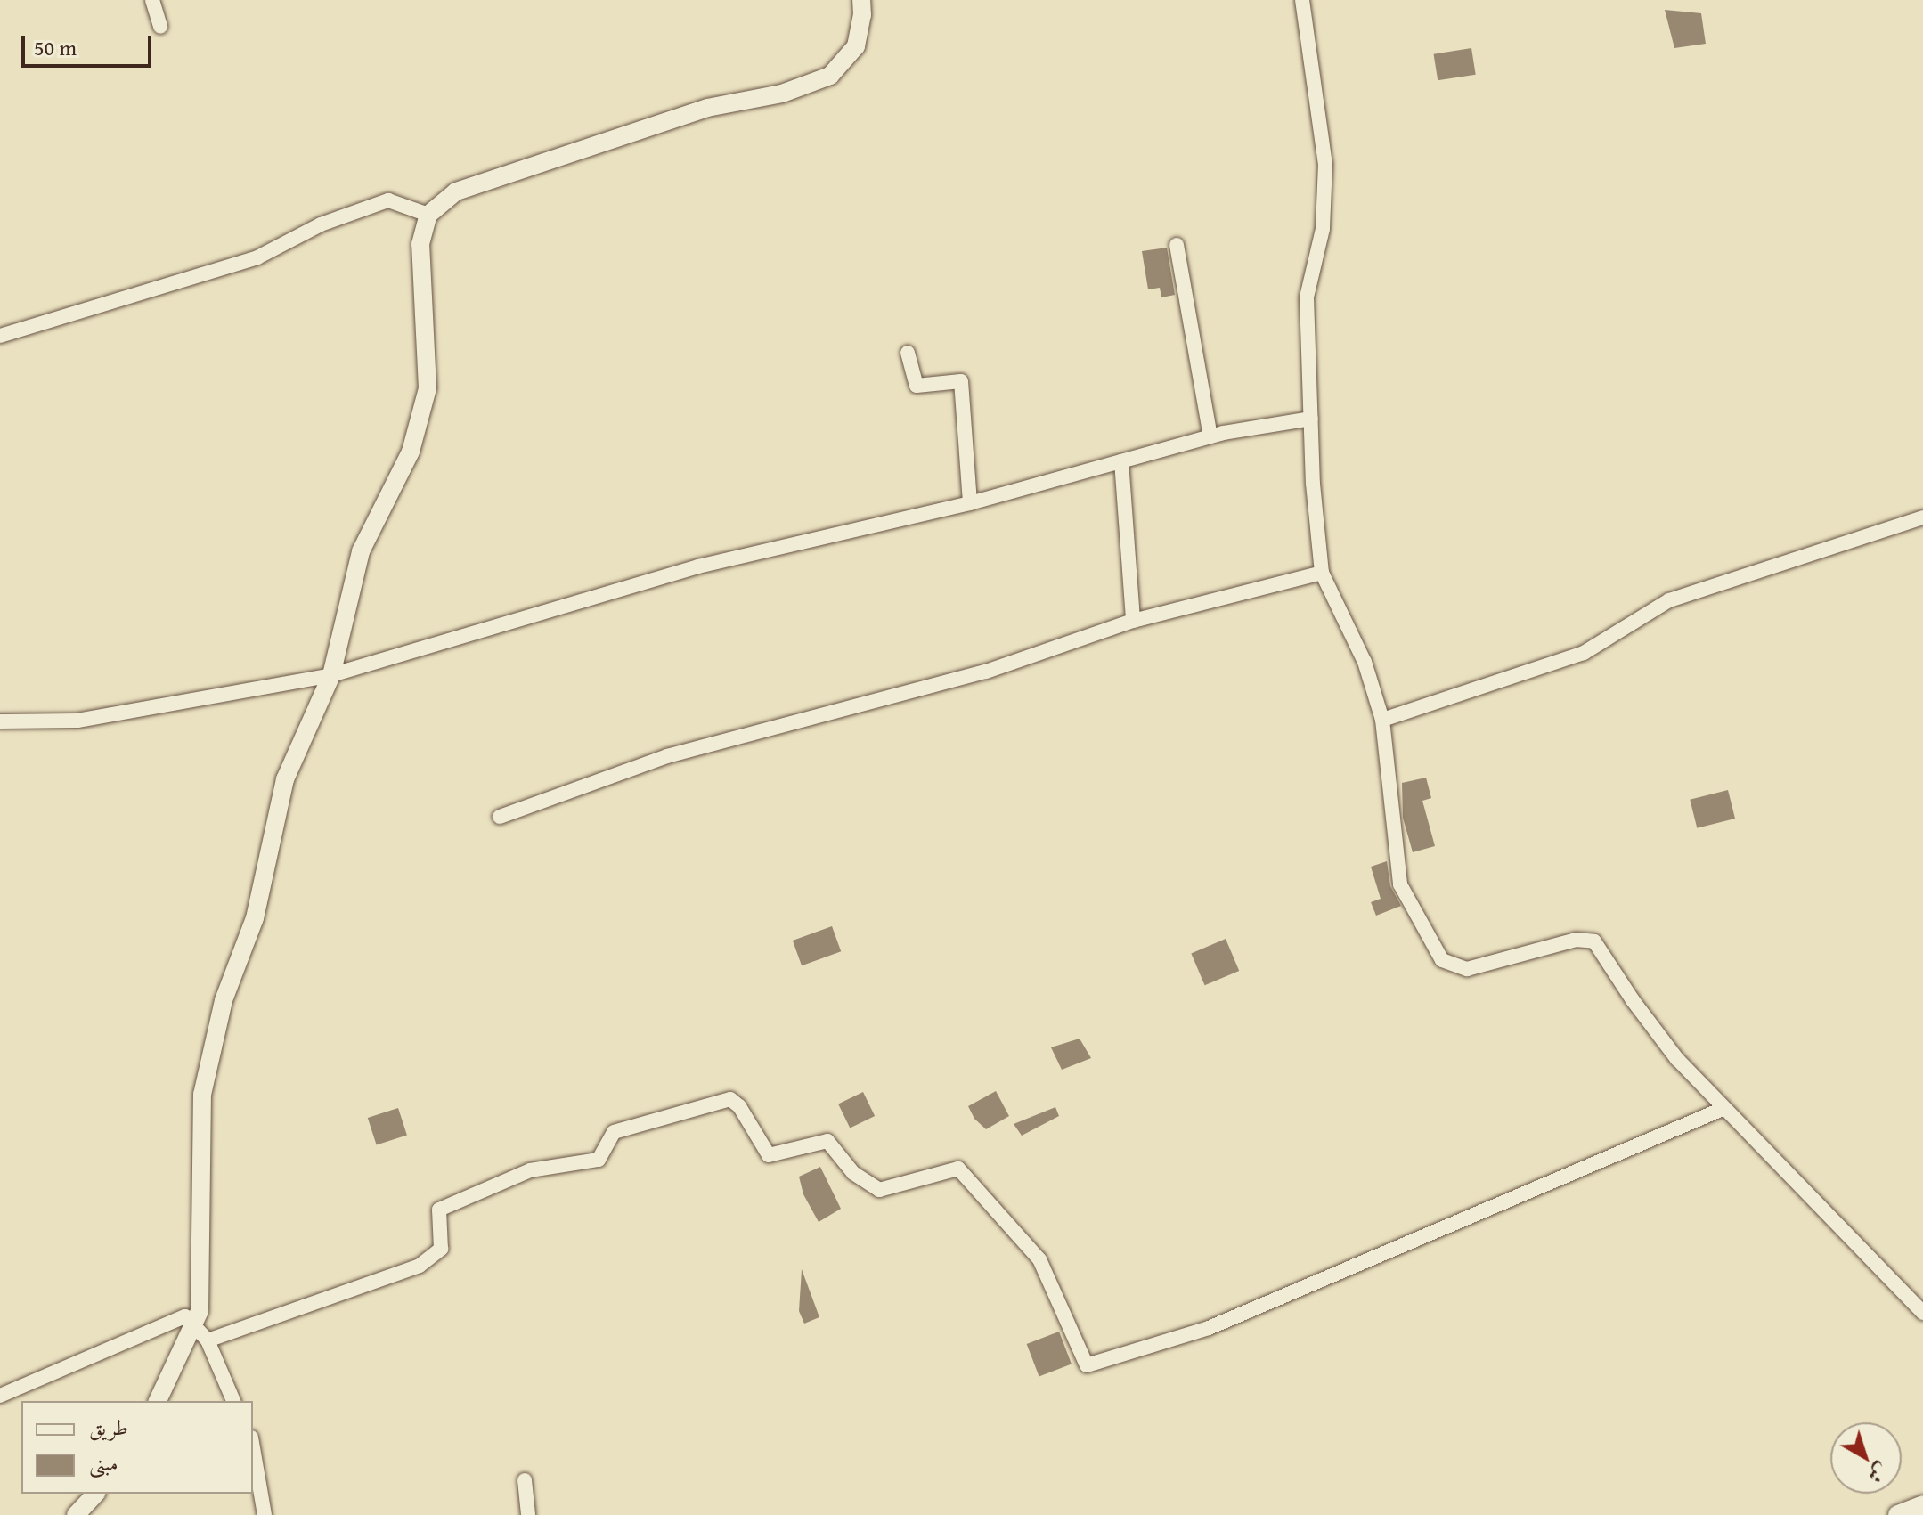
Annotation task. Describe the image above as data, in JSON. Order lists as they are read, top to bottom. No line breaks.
{"legend":["طريق","مبنى"],"scale_bar":"50 m","north":"bottom right"}
